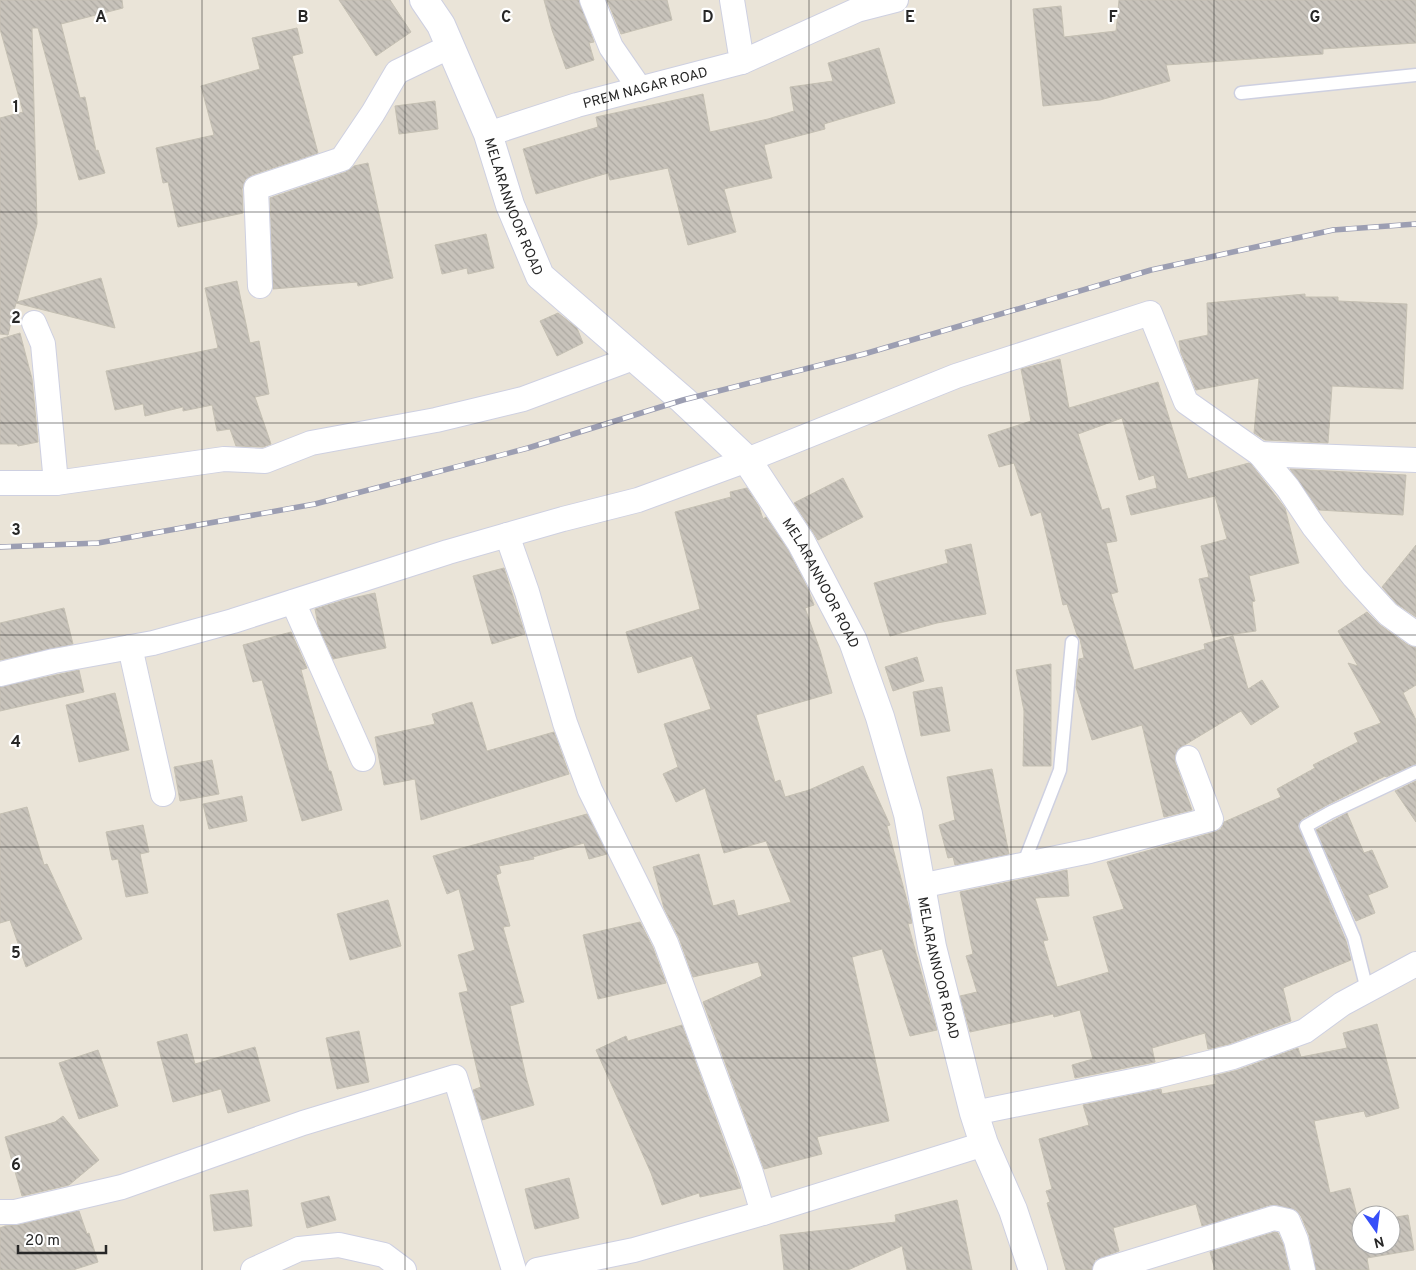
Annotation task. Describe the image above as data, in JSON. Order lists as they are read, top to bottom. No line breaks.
{"streets":{"street":["PREM NAGAR ROAD","MELARANNOOR ROAD"]},"crossings":[["PREM NAGAR ROAD","MELARANNOOR ROAD"]],"scale_bar":"20 m","north":"bottom","grid":{"columns":["A","B","C","D","E","F","G"],"rows":["1","2","3","4","5","6"]}}
